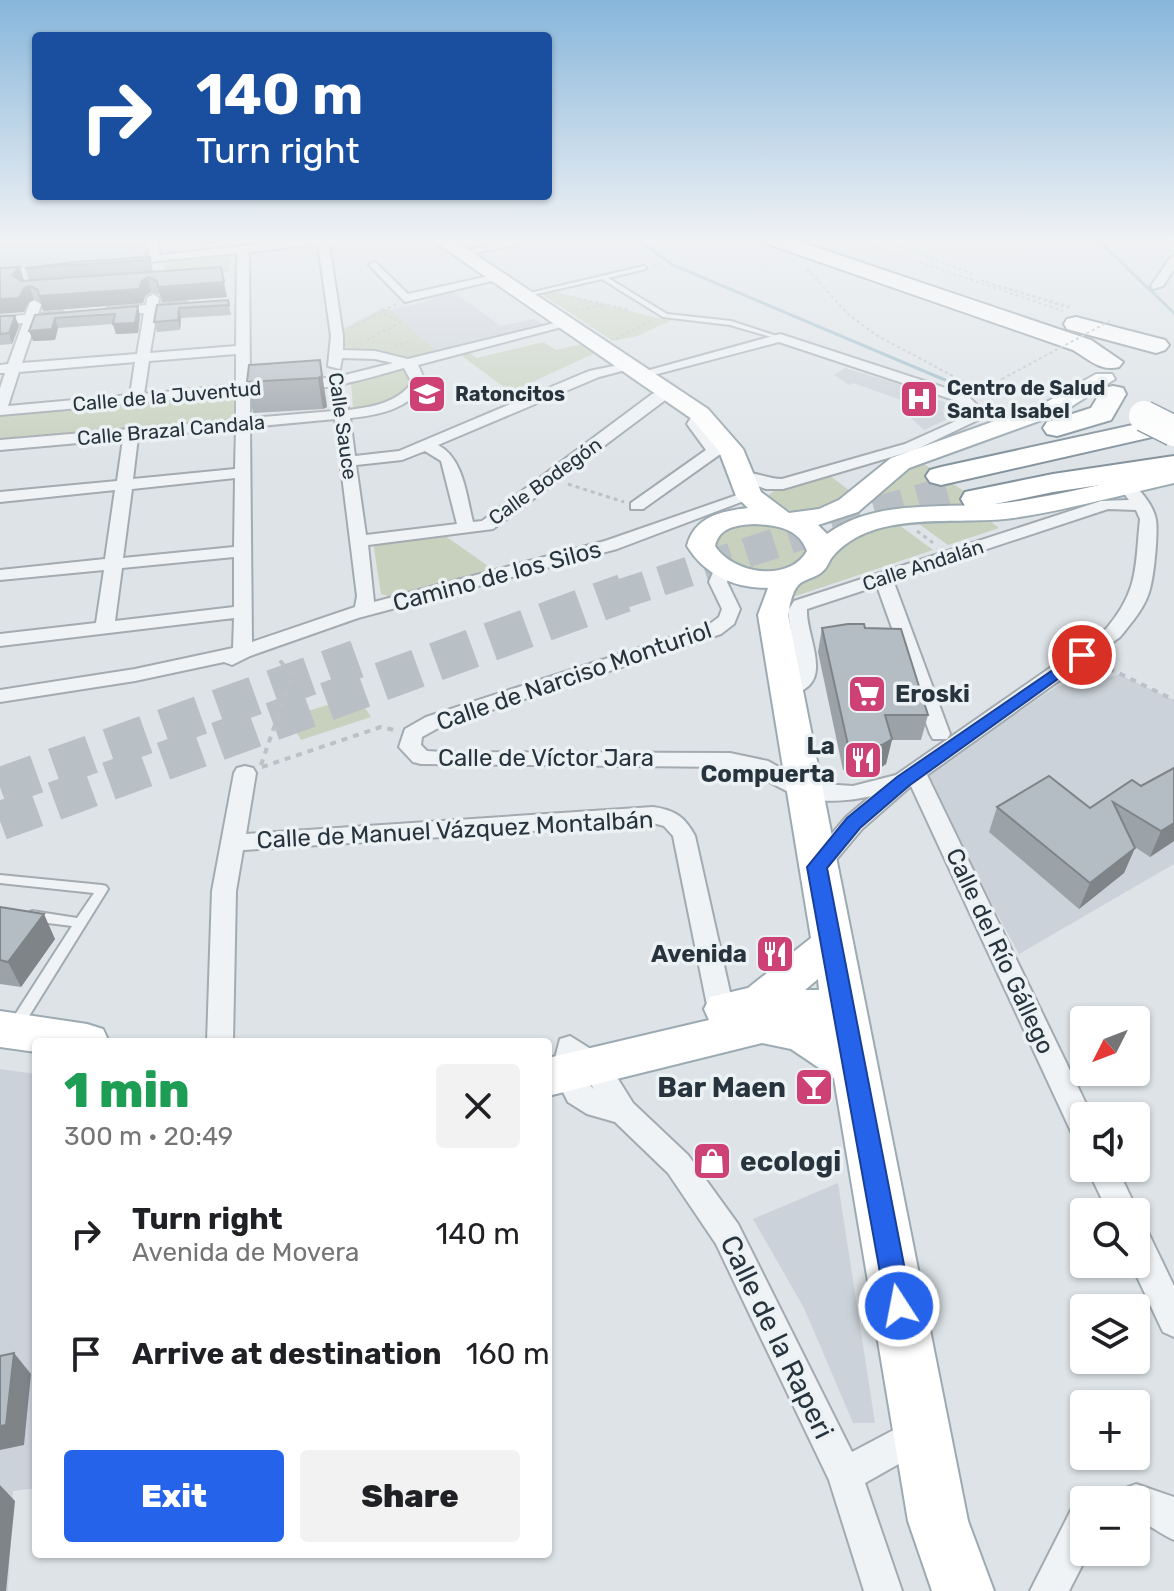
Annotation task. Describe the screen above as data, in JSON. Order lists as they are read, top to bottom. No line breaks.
{"streets":{"street":["Calle de la Juventud","Calle Sauce","Calle Brazal Candala","Calle Bodegón","Calle Andalán","Camino de los Silos","Calle de Narciso Monturiol","Calle de Víctor Jara","Calle de Manuel Vázquez Montalbán","Calle del Río Gállego","Calle de la Raperi"]},"crossings":[["Calle de la Juventud","Calle Sauce"],["Calle de la Juventud","Calle Brazal Candala"],["Calle Sauce","Calle Brazal Candala"],["Calle Sauce","Calle Bodegón"],["Calle Sauce","Camino de los Silos"],["Calle de Narciso Monturiol","Calle de Víctor Jara"]],"places":{"school or university":["Ratoncitos"],"hospital":["Centro de Salud Santa Isabel"],"supermarket":["Eroski"],"restaurant":["La Compuerta","Avenida"],"bar":["Bar Maen"],"shop":["ecologi"]},"north":"bottom left","page":{"turn":["140 m","Turn right"],"map_buttons":["+","−"],"heading":["1 min","300 m · 20:49"],"list":[{"name":"Turn right","note":"Avenida de Movera","value":"140 m"},{"name":"Arrive at destination","value":"160 m"}],"buttons":["Exit","Share"]}}
